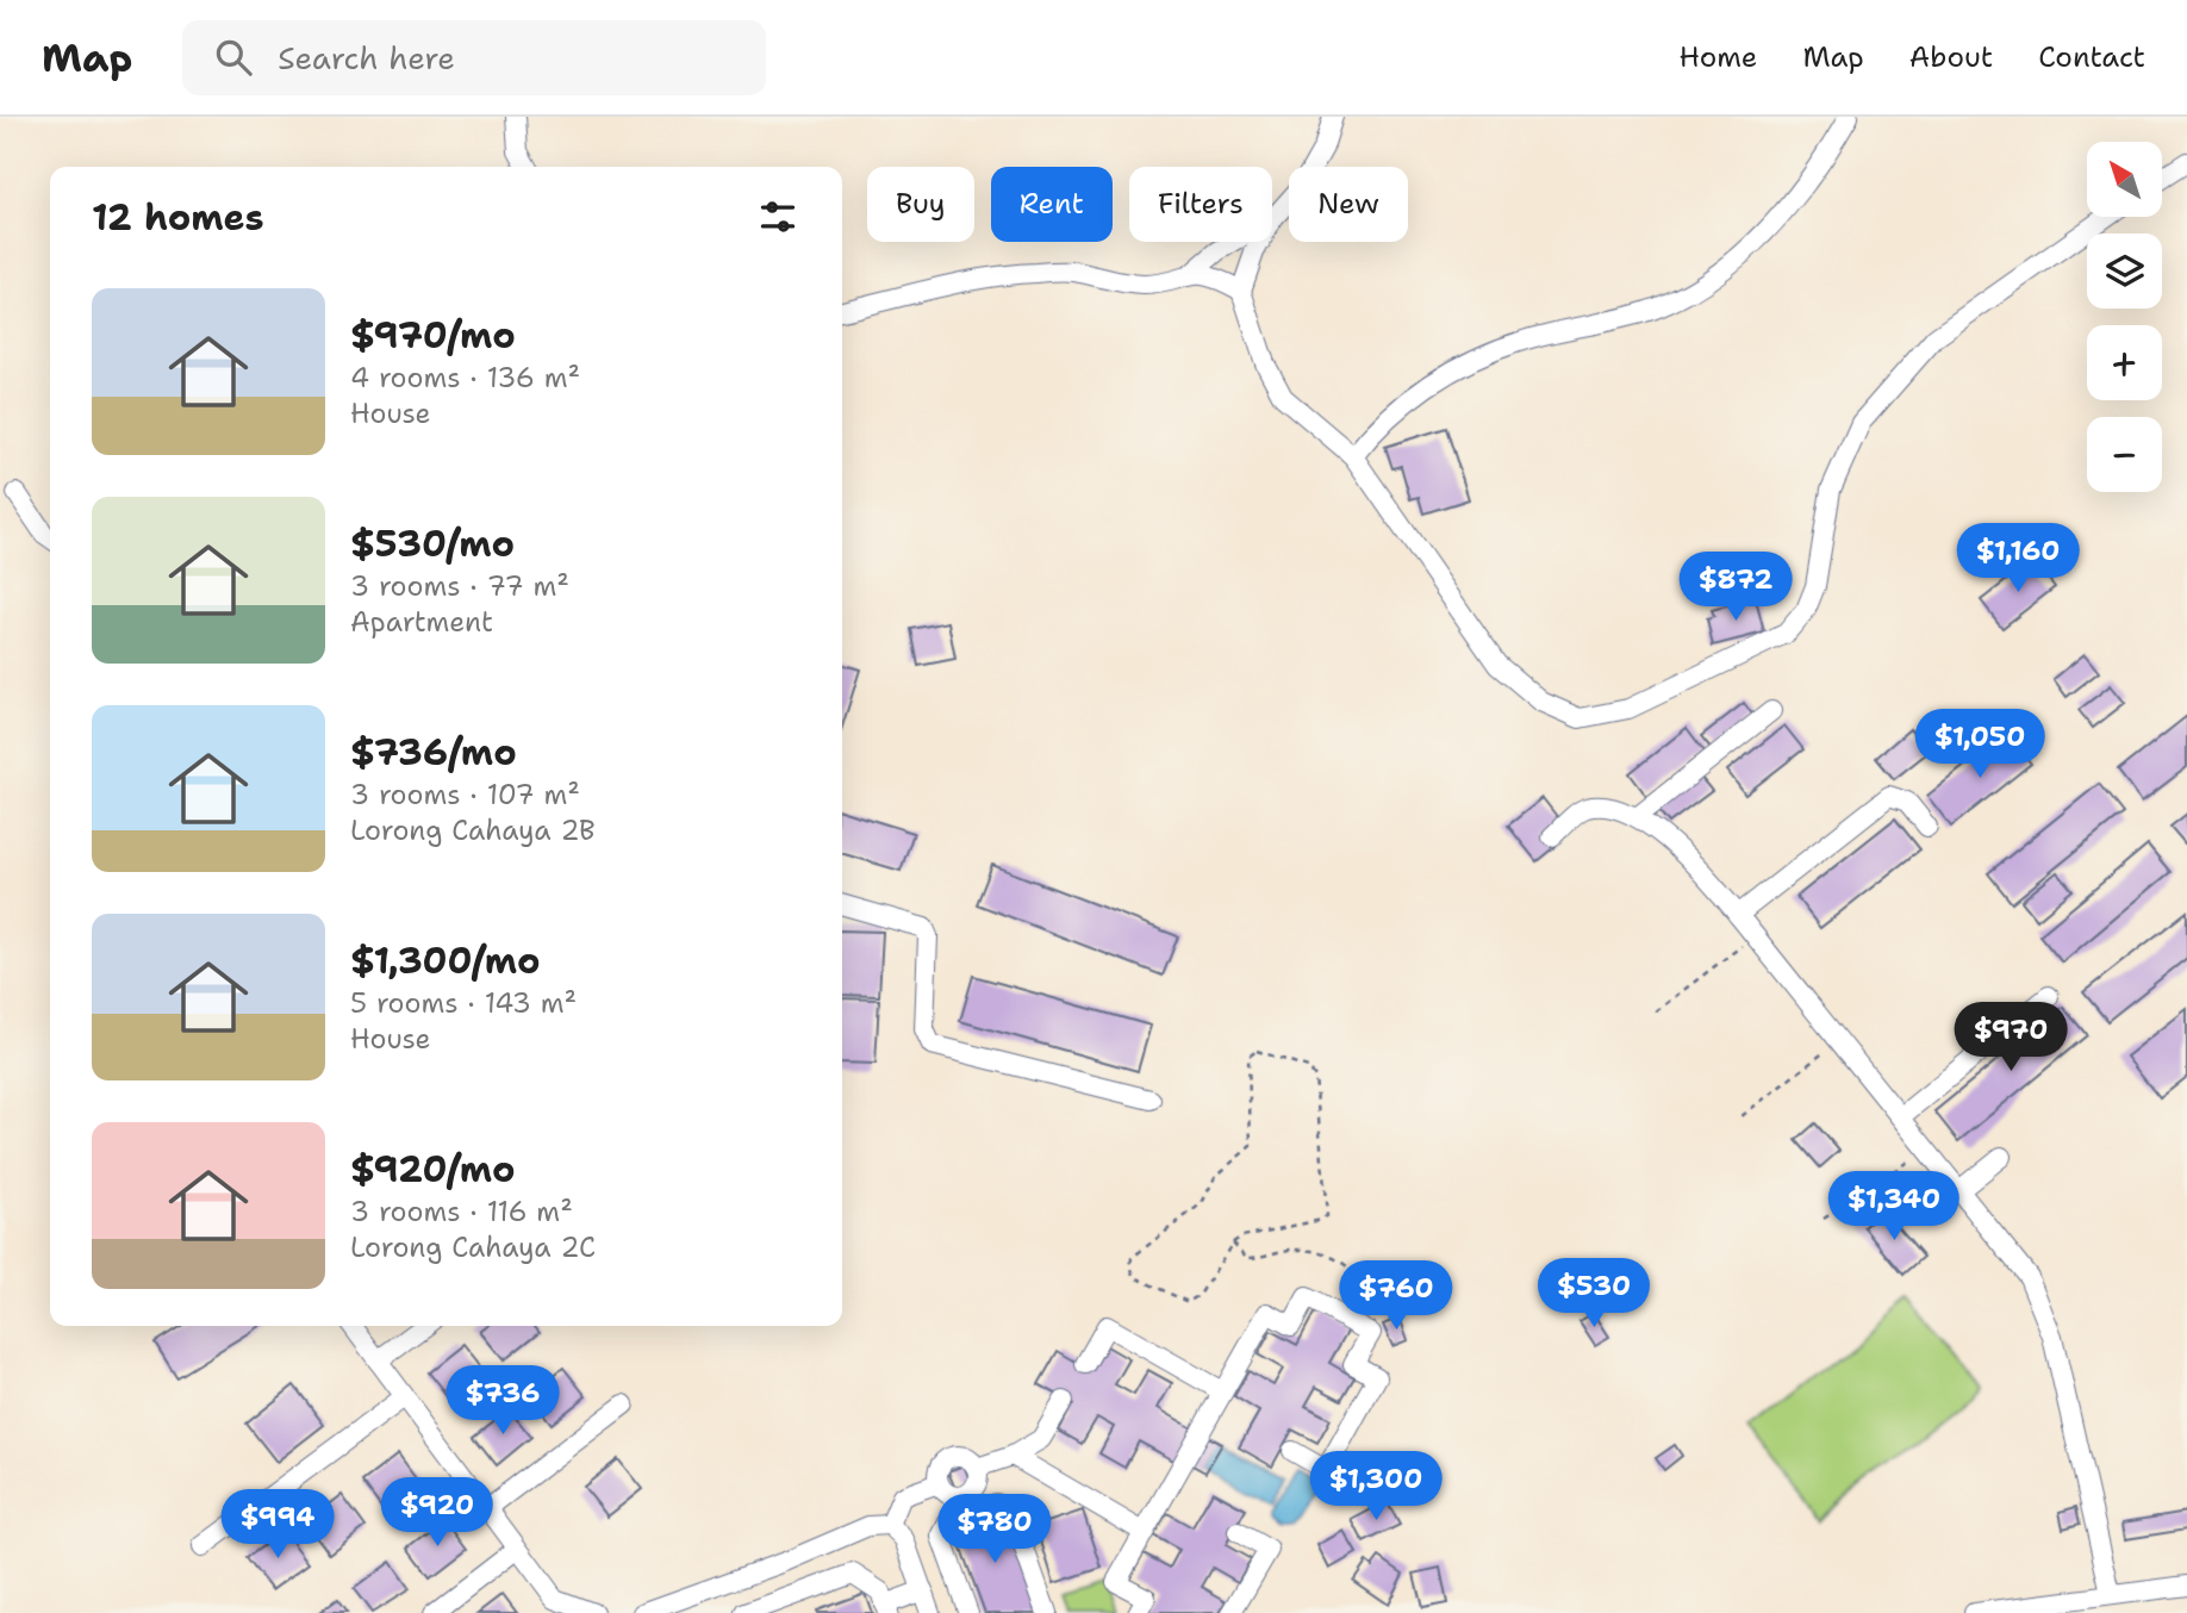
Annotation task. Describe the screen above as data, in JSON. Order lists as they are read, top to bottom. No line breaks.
{"north":"top left","page":{"header":"Map","search":"Search here","nav":["Home","Map","About","Contact"],"map_buttons":["+","−"],"chip":["Buy","Rent","Filters","New"],"heading":"12 homes","list":[{"name":"$970/mo","note":"4 rooms · 136 m² · House"},{"name":"$530/mo","note":"3 rooms · 77 m² · Apartment"},{"name":"$736/mo","note":"3 rooms · 107 m² · Lorong Cahaya 2B"},{"name":"$1,300/mo","note":"5 rooms · 143 m² · House"},{"name":"$920/mo","note":"3 rooms · 116 m² · Lorong Cahaya 2C"}],"price":["$1,160","$872","$1,050","$970","$1,340","$530","$760","$736","$1,300","$920","$994","$780"]}}
